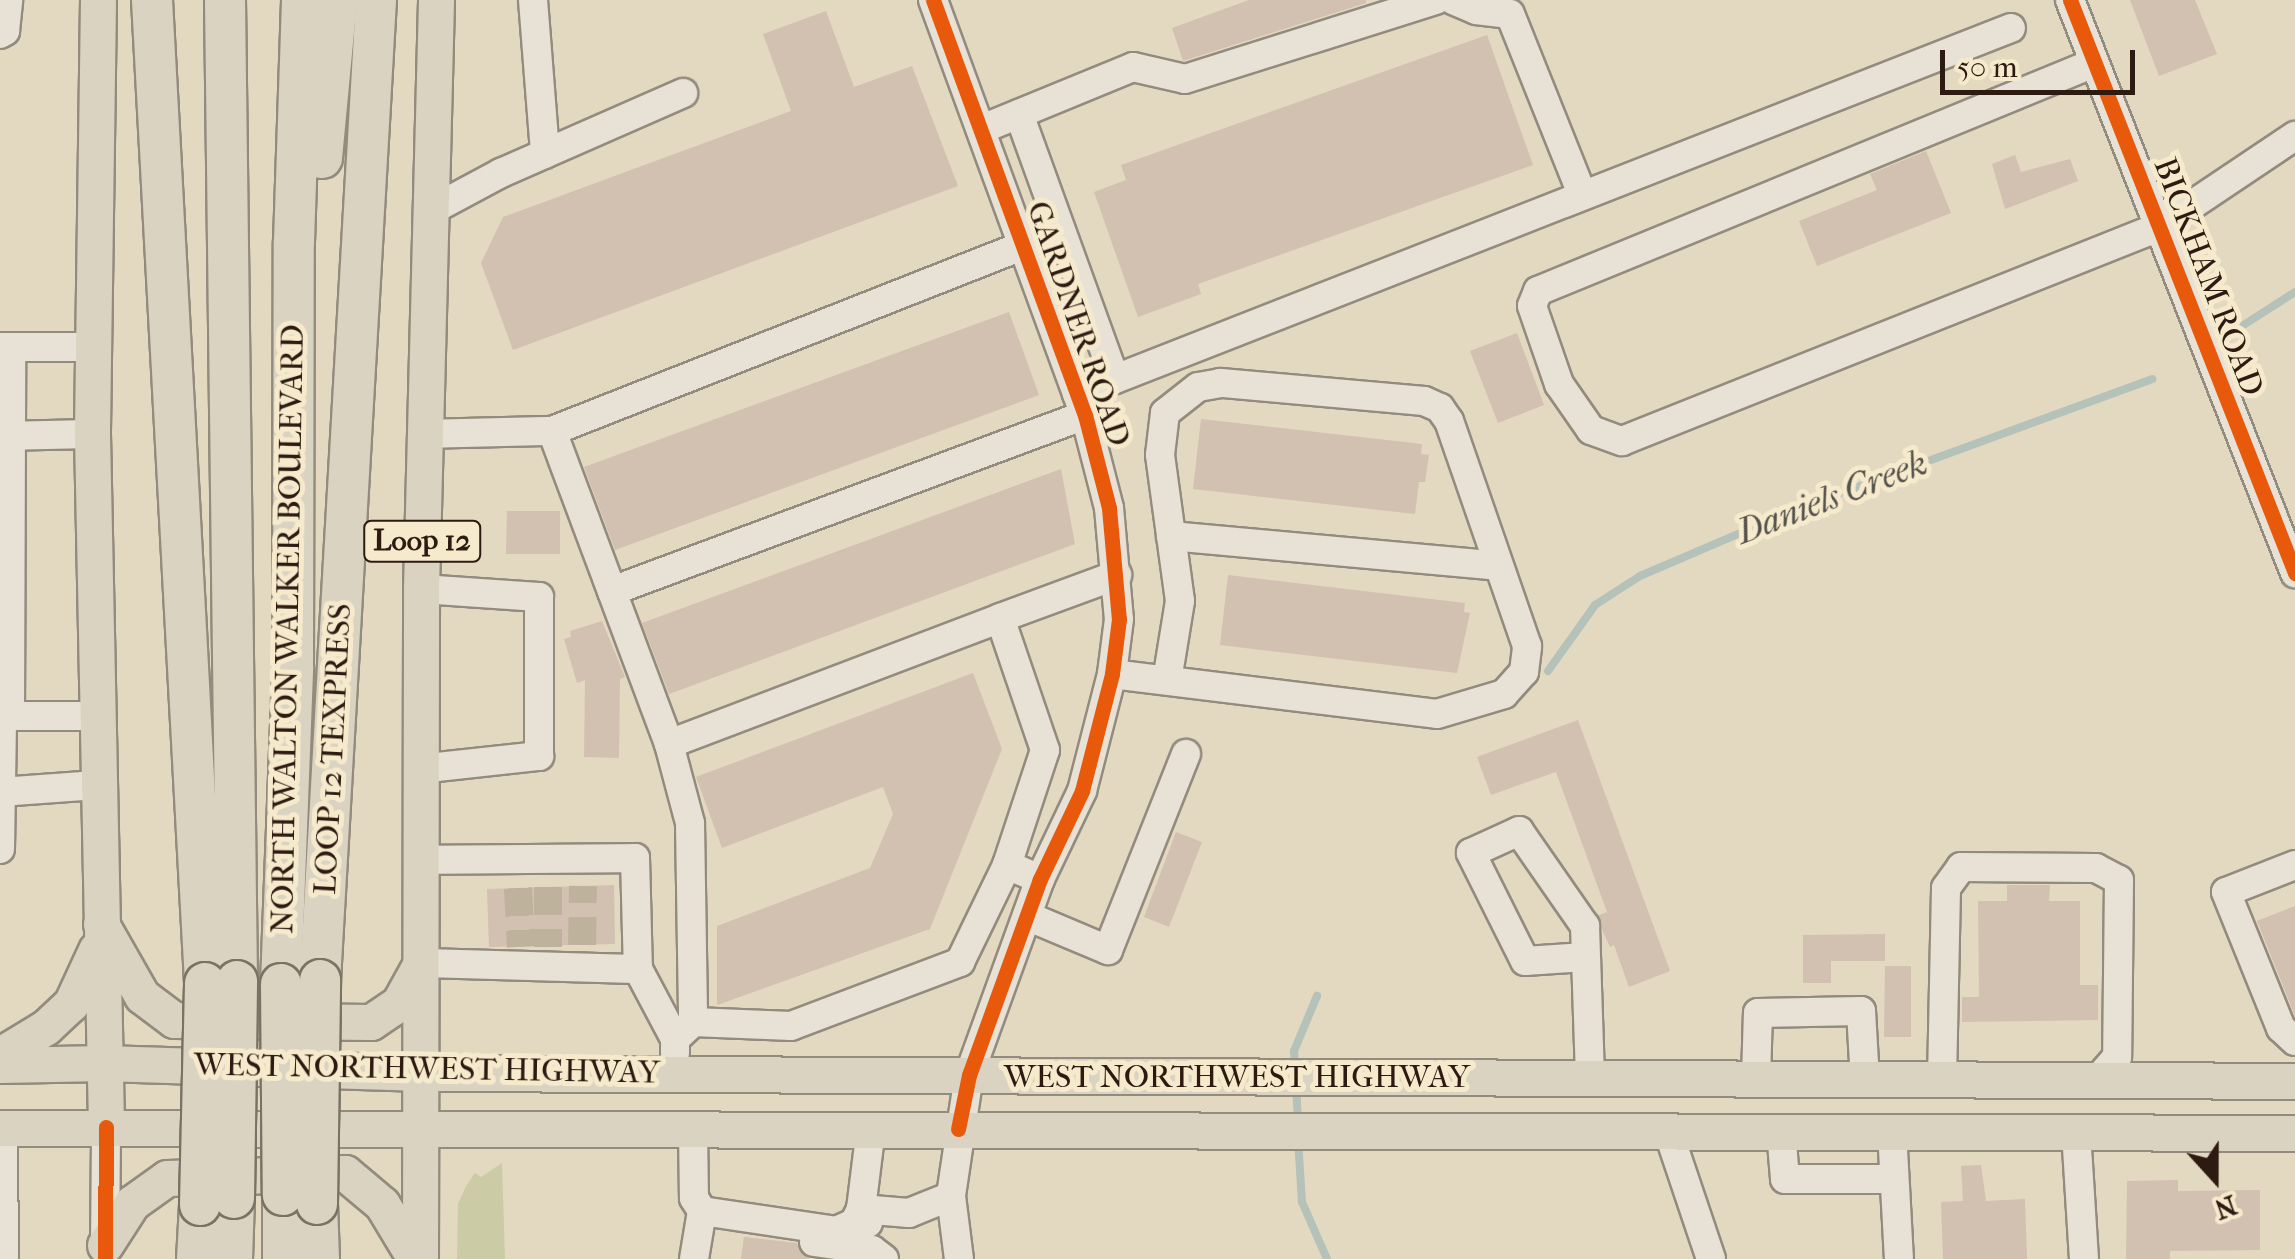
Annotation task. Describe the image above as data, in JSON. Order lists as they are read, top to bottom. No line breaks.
{"streets":{"highway":["NORTH WALTON WALKER BOULEVARD","LOOP 12 TEXPRESS"],"main road":["Loop 12","WEST NORTHWEST HIGHWAY"],"street":["BICKHAM ROAD","GARDNER ROAD"]},"crossings":[["GARDNER ROAD","WEST NORTHWEST HIGHWAY"],["Loop 12","WEST NORTHWEST HIGHWAY"],["NORTH WALTON WALKER BOULEVARD","LOOP 12 TEXPRESS"]],"water":["Daniels Creek"],"scale_bar":"50 m","north":"bottom"}
